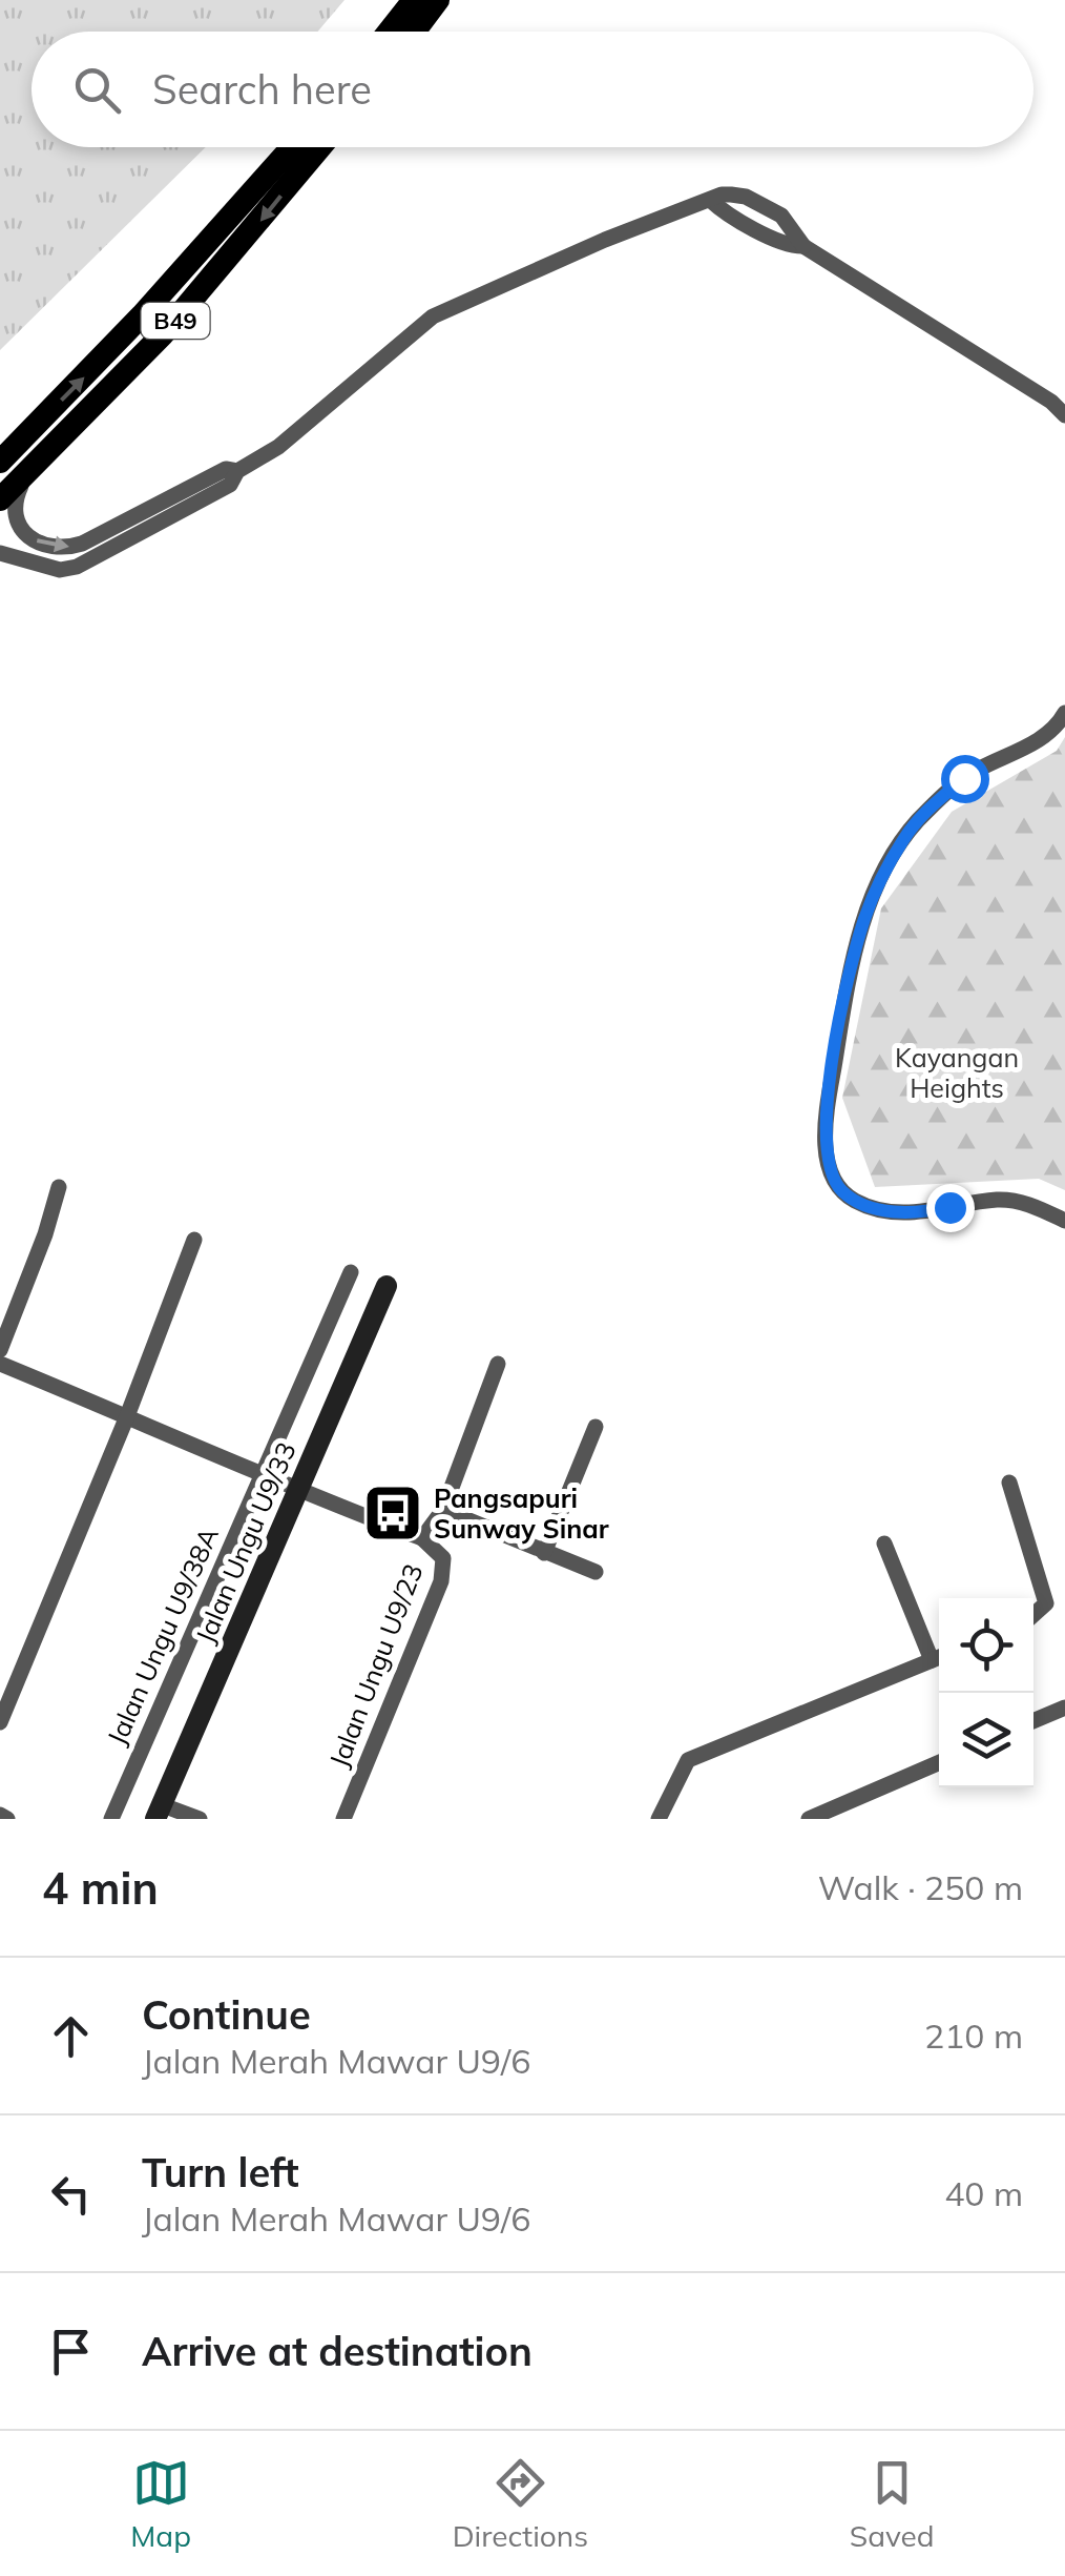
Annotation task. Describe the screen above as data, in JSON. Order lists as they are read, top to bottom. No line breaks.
{"streets":{"main road":["B49"],"street":["Jalan Ungu U9/33","Jalan Ungu U9/38A","Jalan Ungu U9/23"]},"parks":["Kayangan Heights"],"places":{"bus stop":["Pangsapuri Sunway Sinar"]},"page":{"search":"Search here","heading":["4 min","Walk · 250 m"],"list":[["Continue","Jalan Merah Mawar U9/6","210 m"],["Turn left","Jalan Merah Mawar U9/6","40 m"],"Arrive at destination"],"nav":["Map","Directions","Saved"]}}
